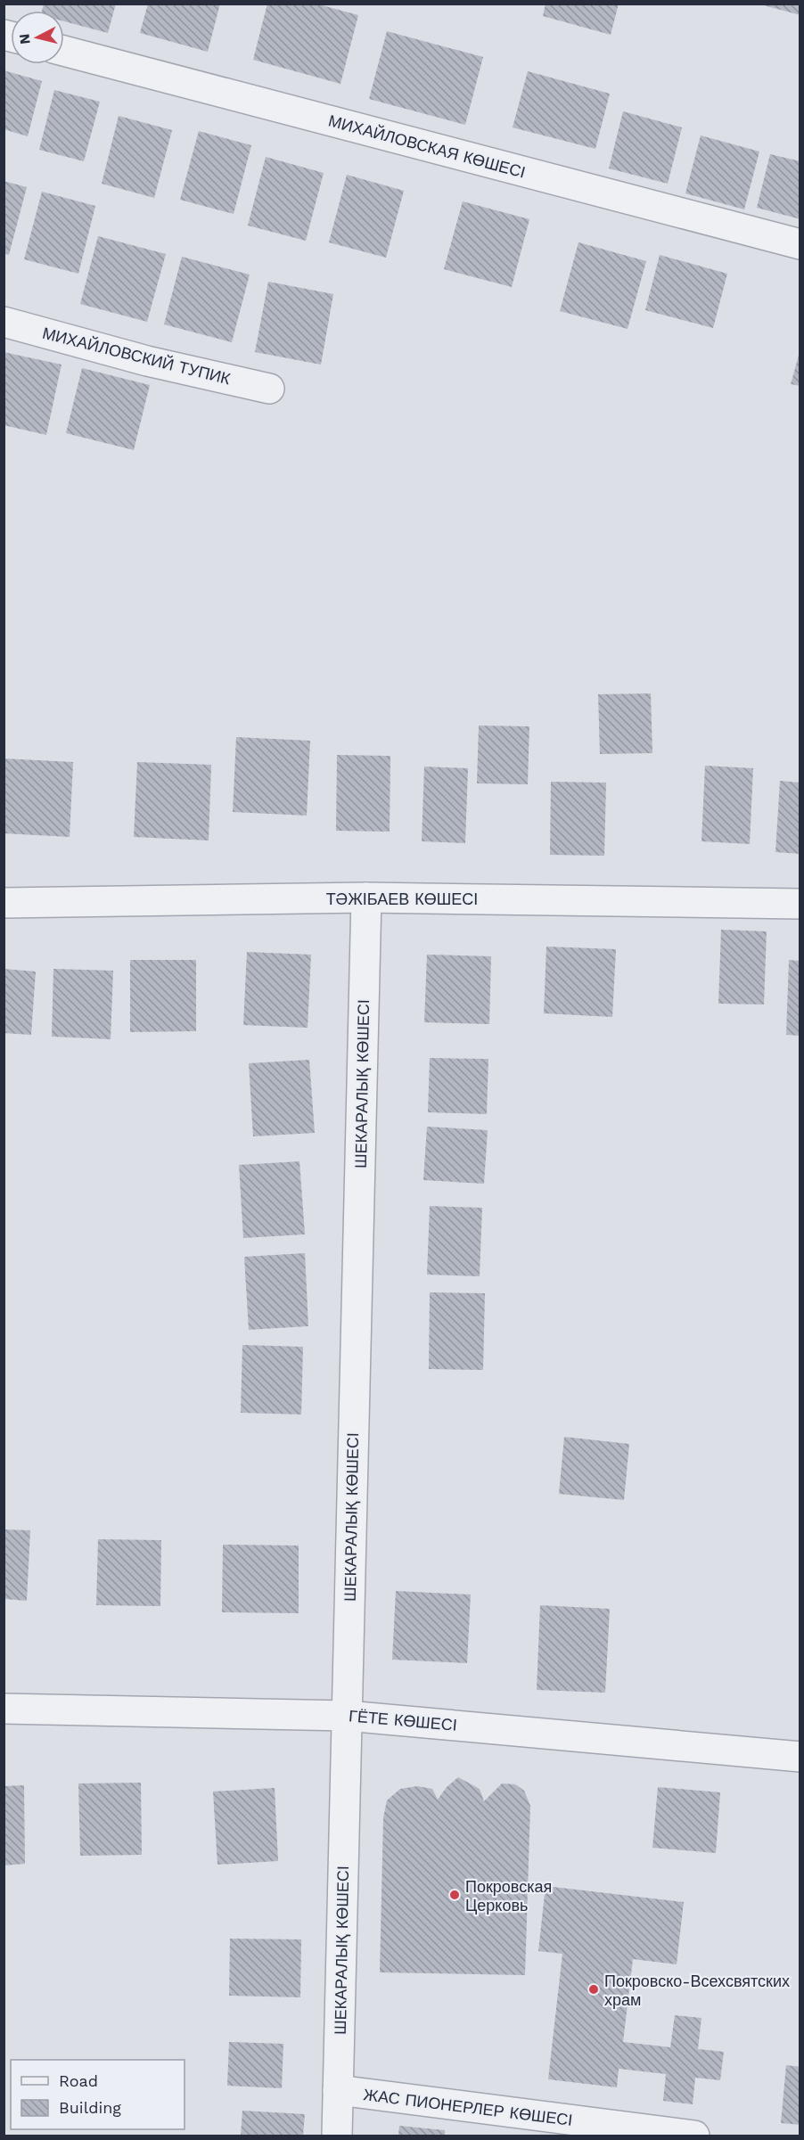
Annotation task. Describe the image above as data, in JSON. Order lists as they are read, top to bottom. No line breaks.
{"streets":{"street":["МИХАЙЛОВСКАЯ КӨШЕСІ","МИХАЙЛОВСКИЙ ТУПИК","ТӘЖІБАЕВ КӨШЕСІ","ШЕКАРАЛЫҚ КӨШЕСІ","ГЁТЕ КӨШЕСІ","ЖАС ПИОНЕРЛЕР КӨШЕСІ"]},"crossings":[["ТӘЖІБАЕВ КӨШЕСІ","ШЕКАРАЛЫҚ КӨШЕСІ"],["ШЕКАРАЛЫҚ КӨШЕСІ","ГЁТЕ КӨШЕСІ"],["ШЕКАРАЛЫҚ КӨШЕСІ","ЖАС ПИОНЕРЛЕР КӨШЕСІ"]],"places":["Покровская Церковь","Покровско-Всехсвятских храм"],"legend":["Road","Building"],"north":"left"}
